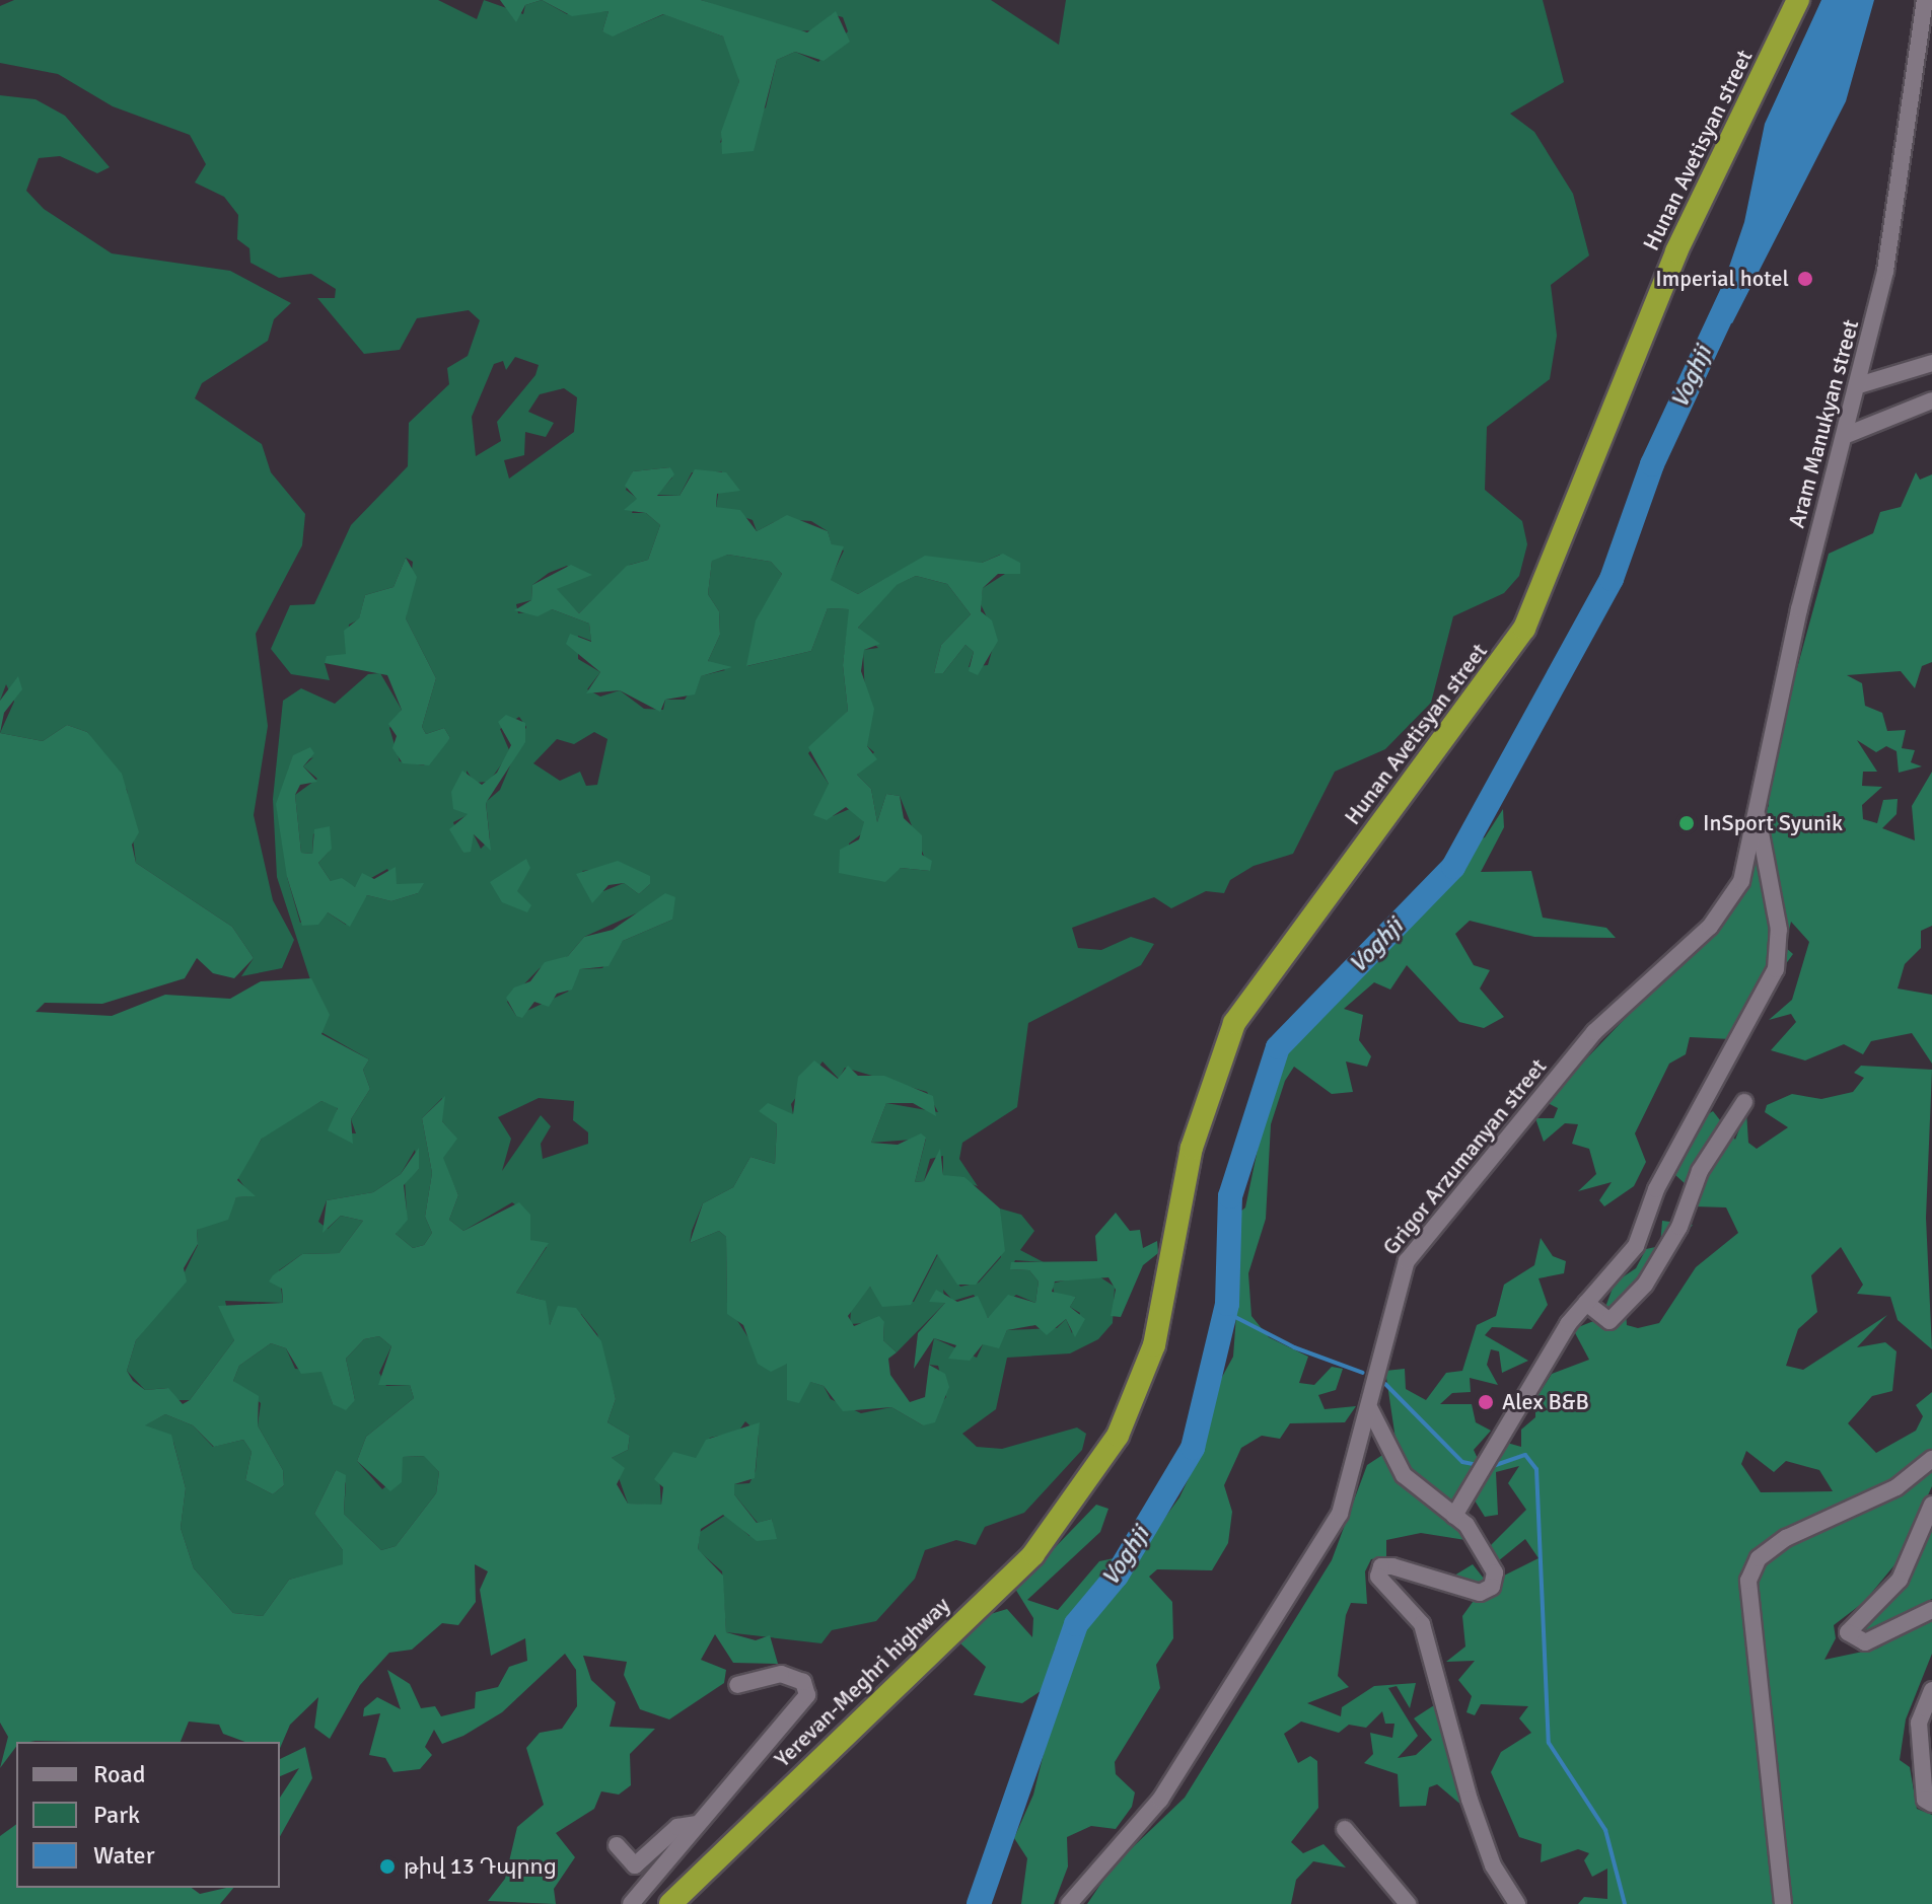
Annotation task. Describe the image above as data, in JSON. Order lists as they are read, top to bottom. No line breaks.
{"streets":{"highway":["Hunan Avetisyan street","Yerevan-Meghri highway"],"street":["Aram Manukyan street","Grigor Arzumanyan street"]},"crossings":[["Hunan Avetisyan street","Yerevan-Meghri highway"],["Aram Manukyan street","Grigor Arzumanyan street"]],"water":["Voghji"],"places":["Imperial hotel","InSport Syunik","Alex B&B","թիվ 13 Դպրոց"],"legend":["Road","Park","Water"]}
